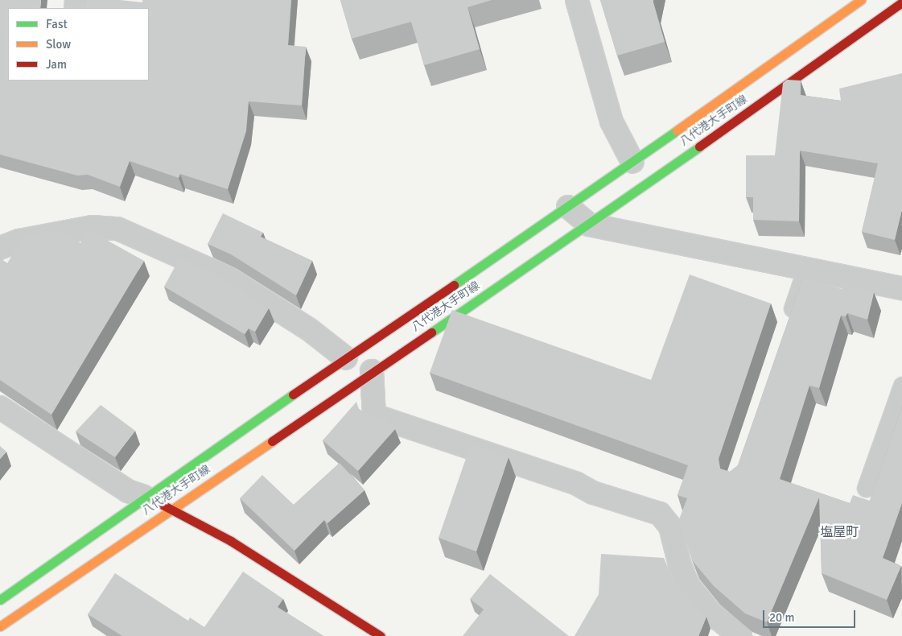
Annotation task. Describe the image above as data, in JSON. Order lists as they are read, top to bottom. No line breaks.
{"streets":{"main road":["八代港大手町線"]},"districts":["塩屋町"],"legend":["Fast","Slow","Jam"],"scale_bar":"20 m"}
